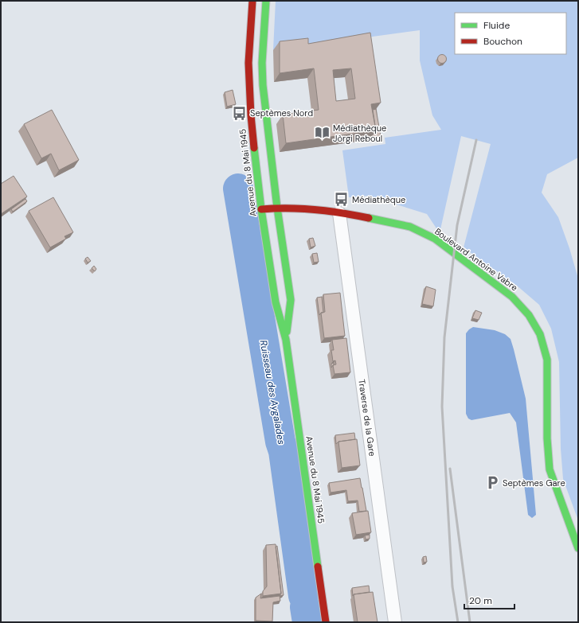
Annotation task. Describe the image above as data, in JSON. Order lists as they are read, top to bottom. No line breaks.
{"streets":{"main road":["Avenue du 8 Mai 1945","Boulevard Antoine Vabre"],"street":["Traverse de la Gare"]},"crossings":[["Avenue du 8 Mai 1945","Boulevard Antoine Vabre"],["Boulevard Antoine Vabre","Traverse de la Gare"]],"water":["Ruisseau des Aygalades"],"places":{"bus stop":["Septèmes Nord","Médiathèque"],"library":["Médiathèque Jòrgi Reboul"],"parking":["Septèmes Gare"]},"legend":["Fluide","Bouchon"],"scale_bar":"20 m"}
